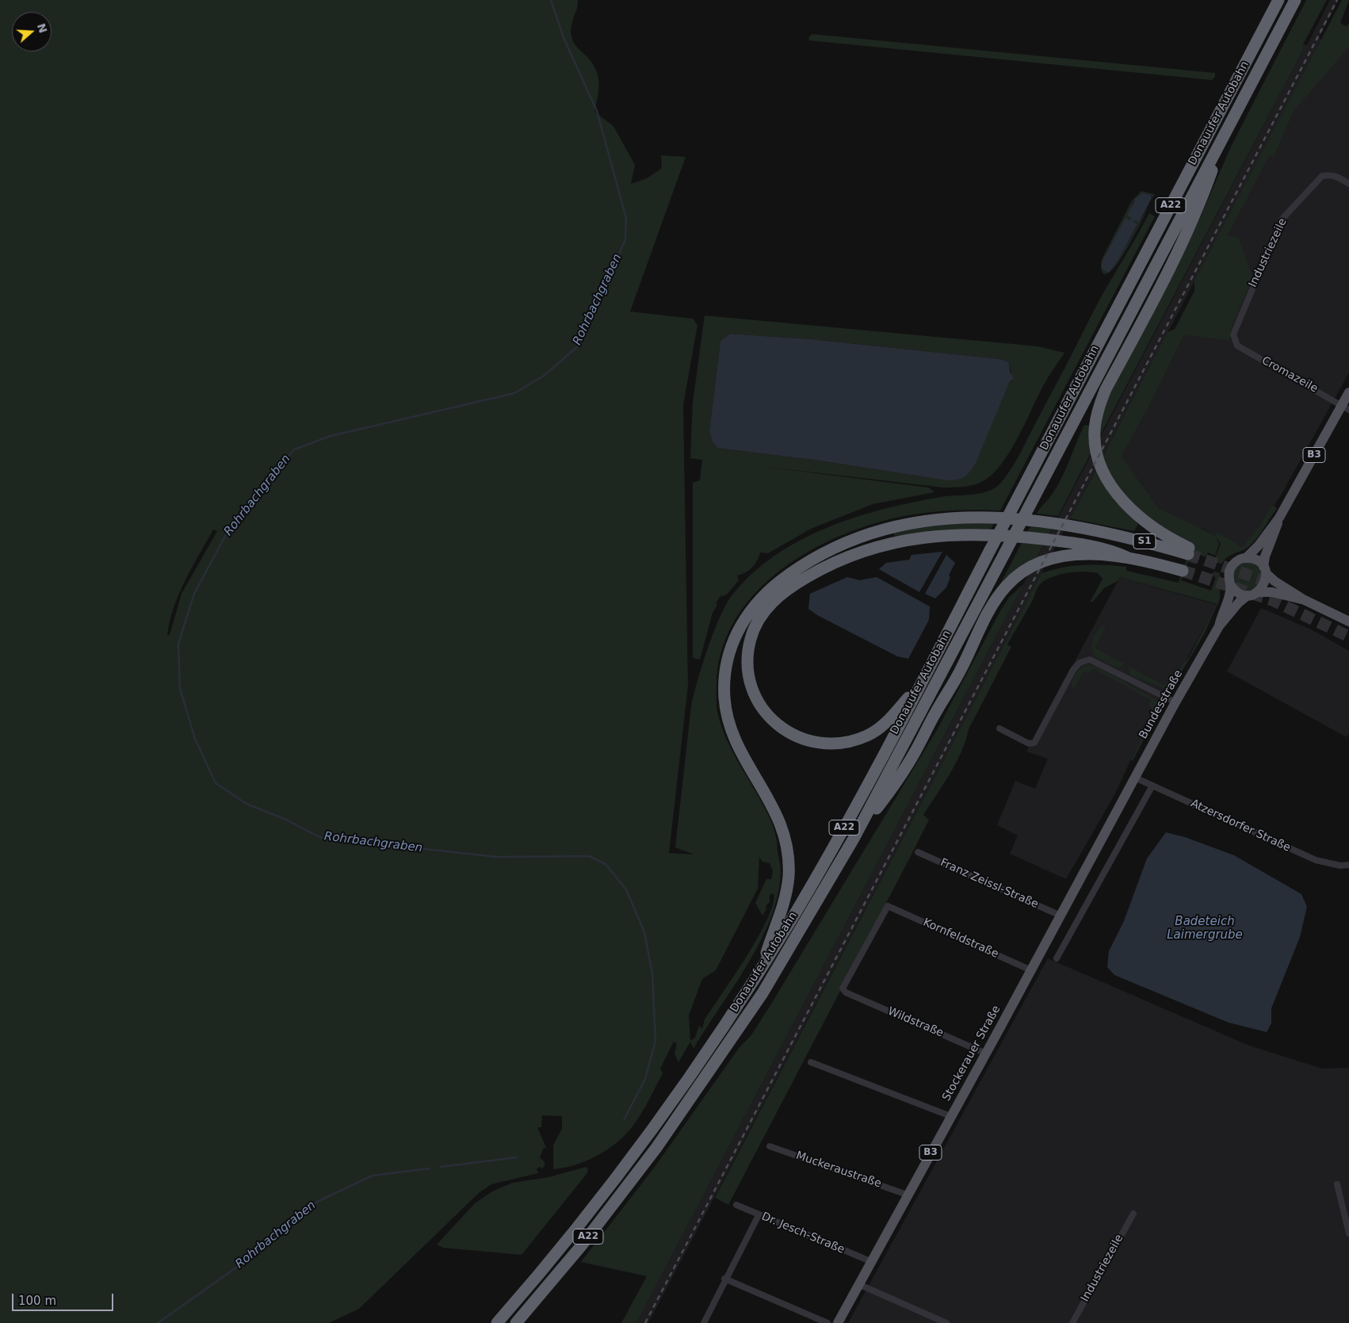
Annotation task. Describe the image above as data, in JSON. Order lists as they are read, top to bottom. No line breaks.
{"streets":{"highway":["Donauufer Autobahn","A22","S1"],"main road":["B3","Bundesstraße","Stockerauer Straße"],"street":["Industriezeile","Cromazeile","Atzersdorfer Straße","Franz Zeissl-Straße","Kornfeldstraße","Wildstraße","Muckeraustraße","Dr. Jesch-Straße"]},"crossings":[["Donauufer Autobahn","S1"],["Industriezeile","Cromazeile"],["Cromazeile","B3"],["B3","Bundesstraße"],["Bundesstraße","Atzersdorfer Straße"],["Bundesstraße","Stockerauer Straße"],["Franz Zeissl-Straße","Stockerauer Straße"],["Kornfeldstraße","Wildstraße"],["Kornfeldstraße","Stockerauer Straße"],["Wildstraße","Stockerauer Straße"],["Stockerauer Straße","Muckeraustraße"],["Stockerauer Straße","Dr. Jesch-Straße"]],"water":["Rohrbachgraben","Badeteich Laimergrube"],"scale_bar":"100 m","north":"right"}
